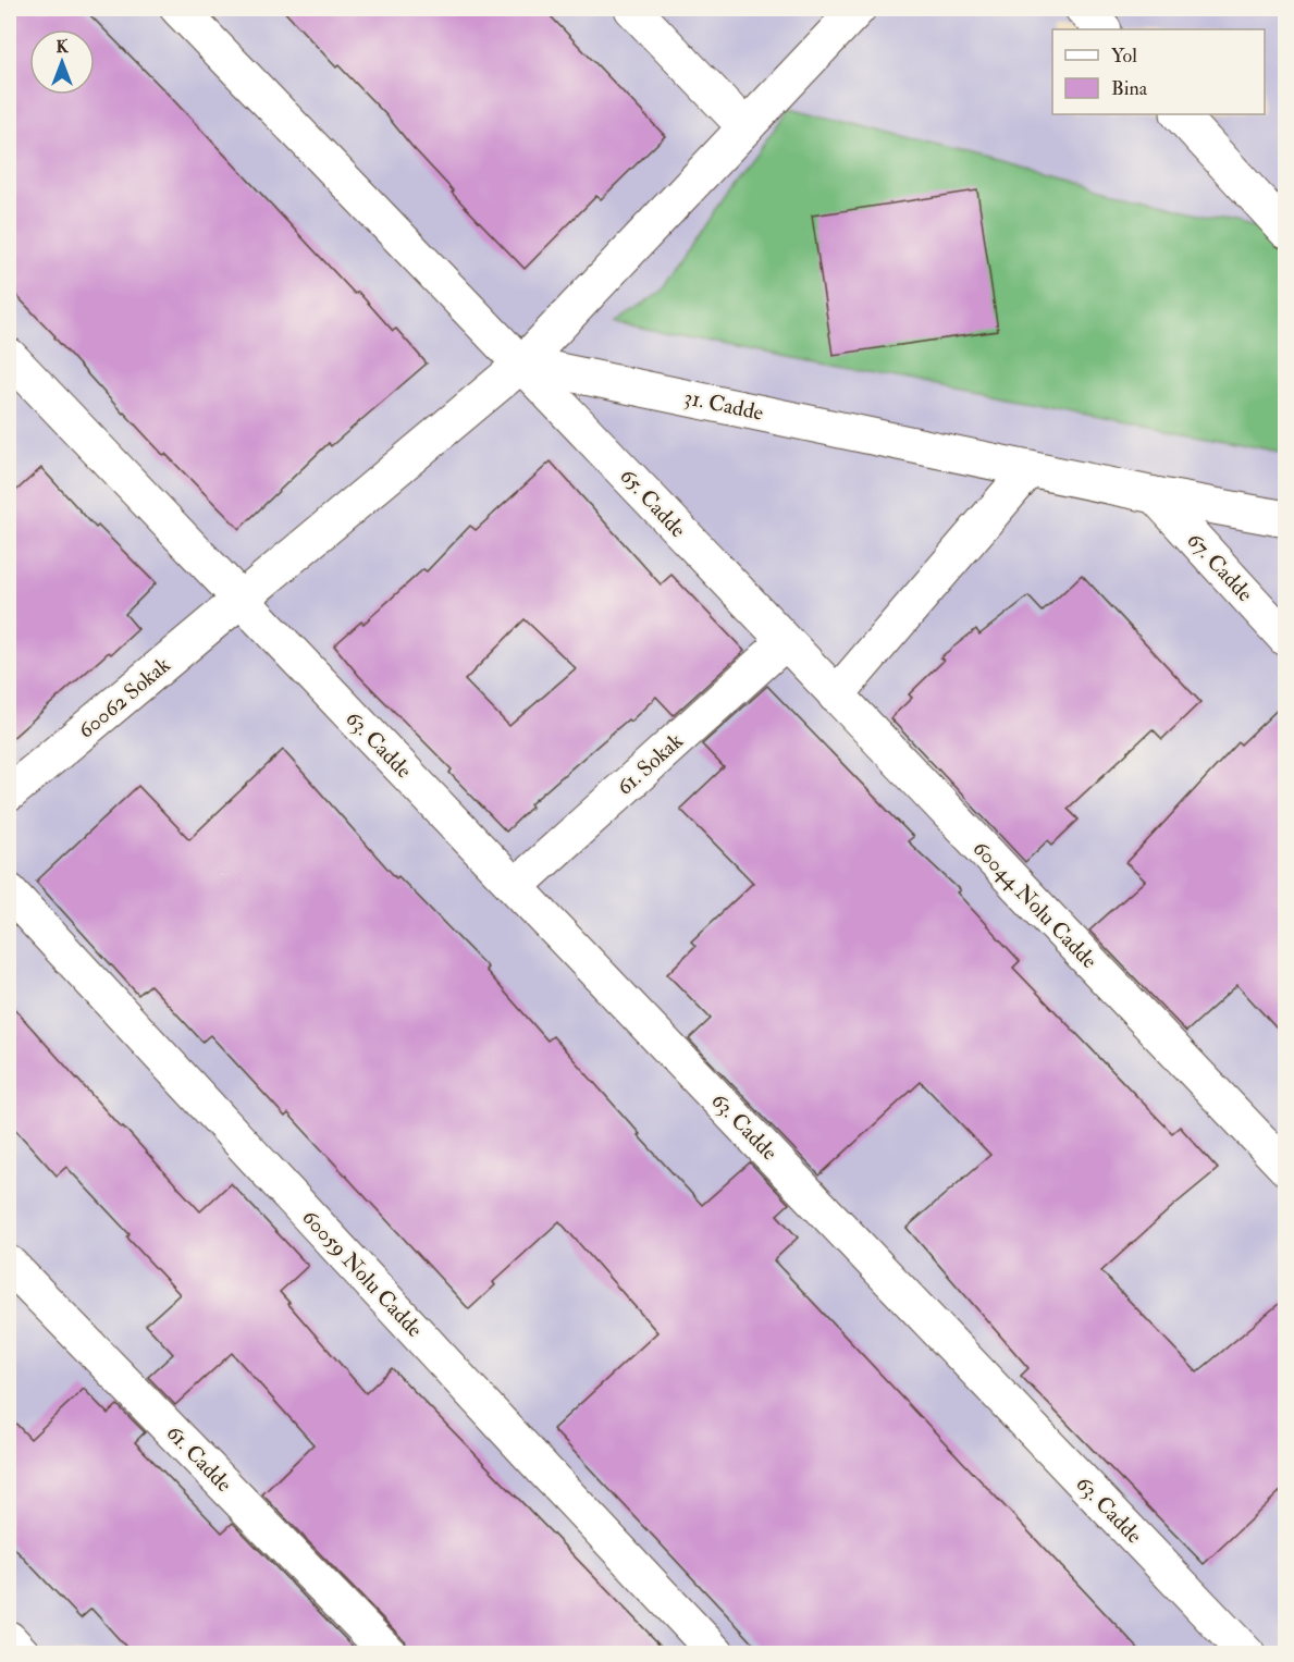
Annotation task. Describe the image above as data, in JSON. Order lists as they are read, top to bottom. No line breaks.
{"streets":{"street":["31. Cadde","65. Cadde","67. Cadde","60062 Sokak","63. Cadde","61. Sokak","60044 Nolu Cadde","60059 Nolu Cadde","61. Cadde"]},"crossings":[["31. Cadde","65. Cadde"],["31. Cadde","67. Cadde"],["65. Cadde","61. Sokak"],["65. Cadde","60044 Nolu Cadde"],["60062 Sokak","63. Cadde"],["63. Cadde","61. Sokak"],["61. Sokak","60044 Nolu Cadde"]],"legend":["Yol","Bina"],"north":"top"}
